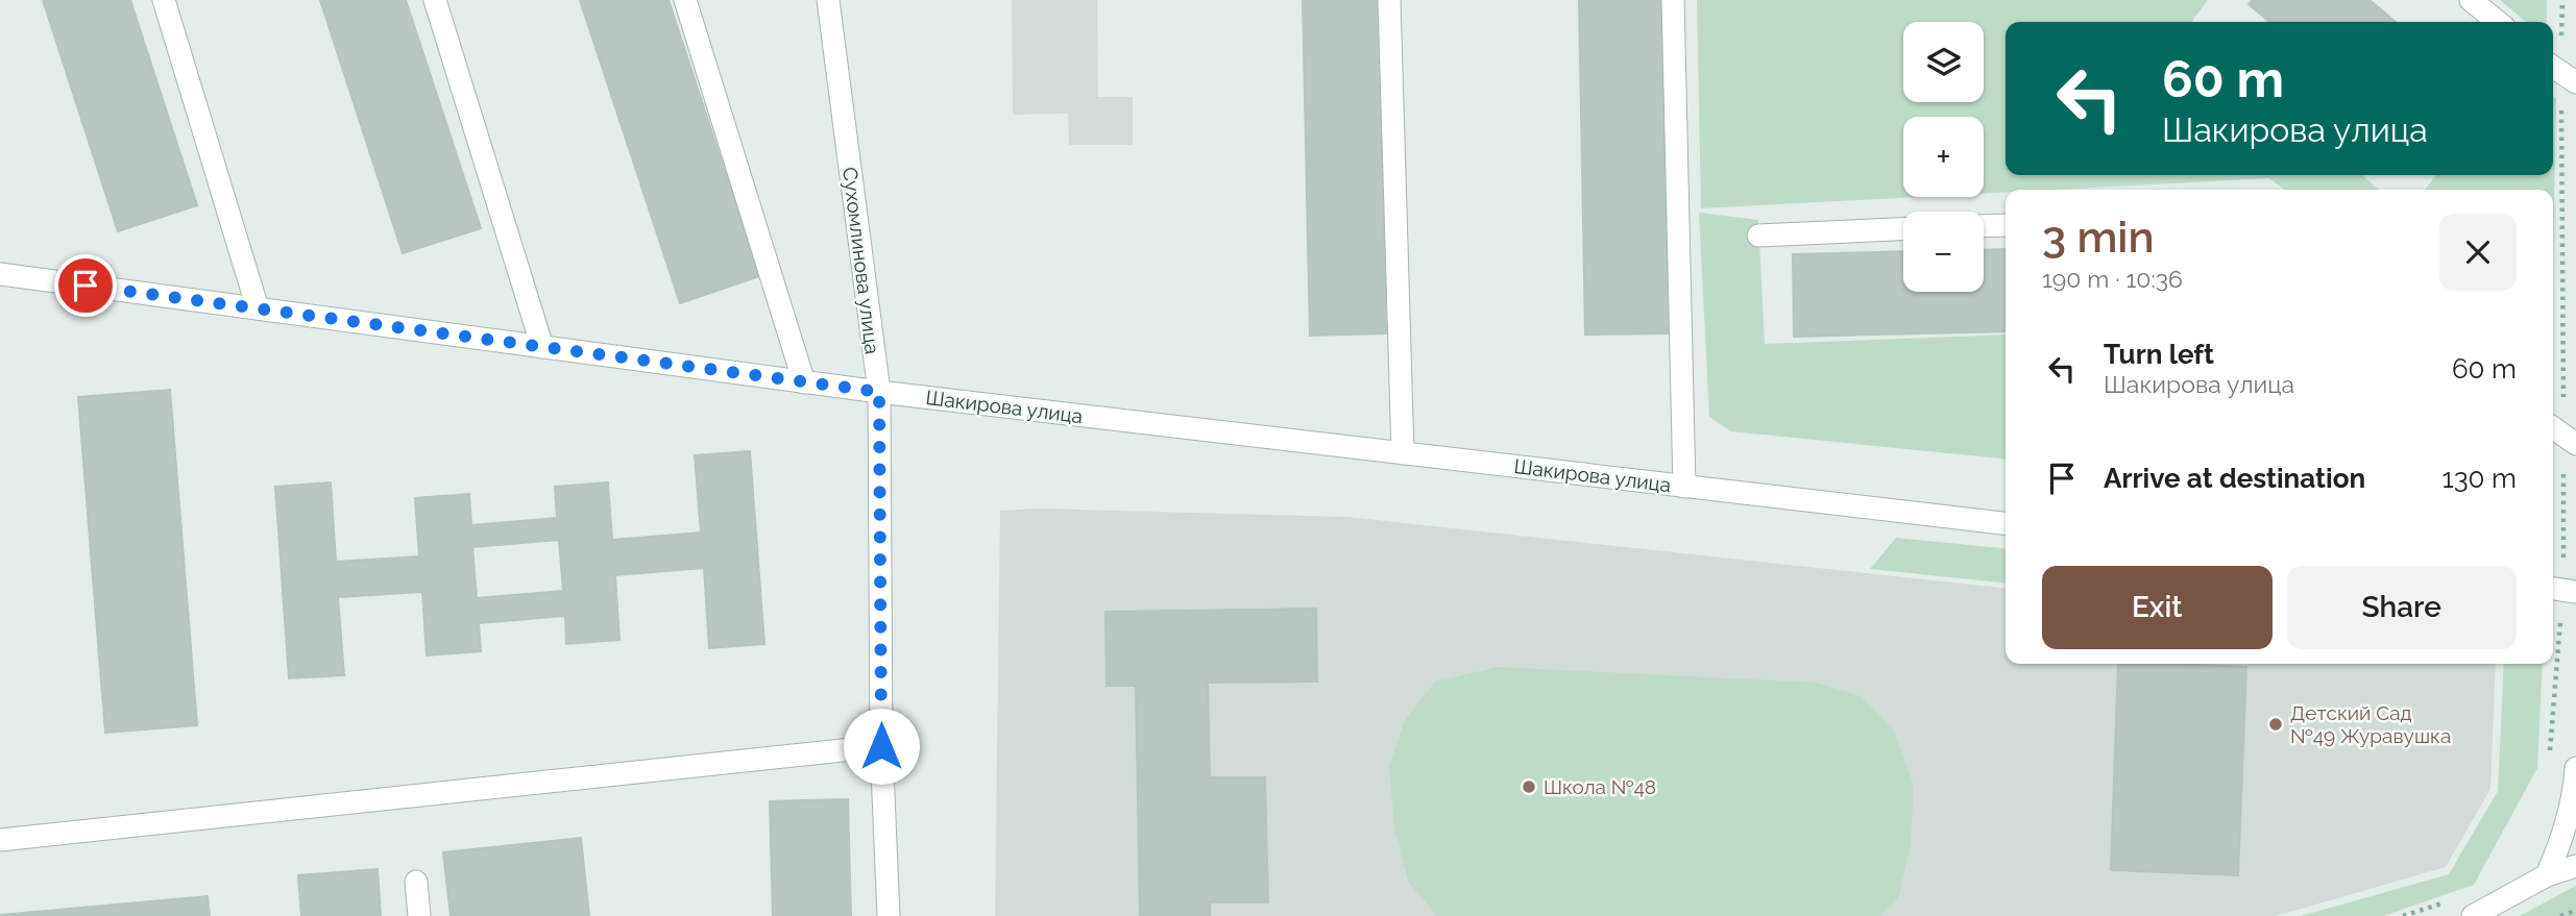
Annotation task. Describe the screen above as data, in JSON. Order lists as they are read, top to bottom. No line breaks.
{"streets":{"street":["Сухомлинова улица","Шакирова улица"]},"crossings":[["Сухомлинова улица","Шакирова улица"]],"places":["Детский Сад №49 Журавушка","Школа №48"],"page":{"map_buttons":["+","−"],"turn":["60 m","Шакирова улица"],"heading":["3 min","190 m · 10:36"],"list":[{"name":"Turn left","note":"Шакирова улица","value":"60 m"},{"name":"Arrive at destination","value":"130 m"}],"buttons":["Exit","Share"]}}
